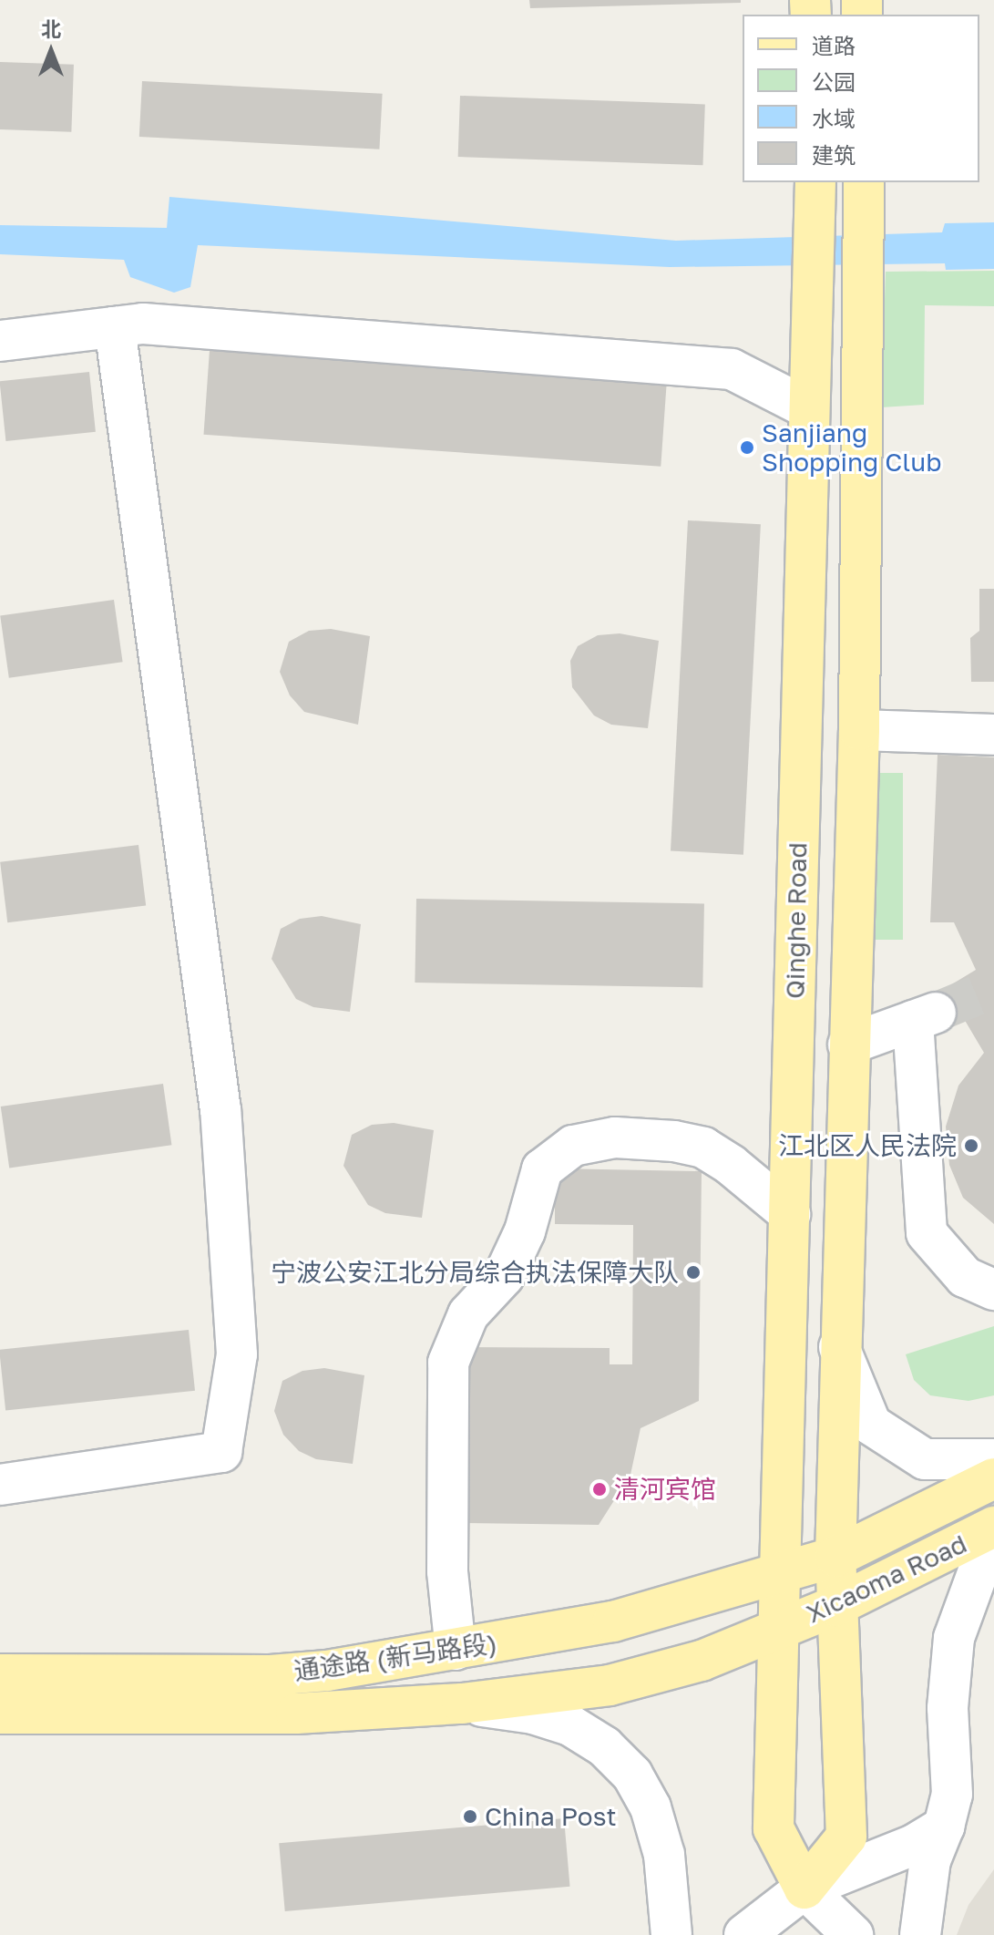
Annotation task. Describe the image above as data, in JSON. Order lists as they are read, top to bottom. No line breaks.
{"streets":{"main road":["Qinghe Road","Xicaoma Road","通途路 (新马路段)"]},"crossings":[["Qinghe Road","Xicaoma Road"],["Qinghe Road","通途路 (新马路段)"],["Xicaoma Road","通途路 (新马路段)"]],"places":["Sanjiang Shopping Club","江北区人民法院","宁波公安江北分局综合执法保障大队","清河宾馆","China Post"],"legend":["道路","公园","水域","建筑"],"north":"top"}
